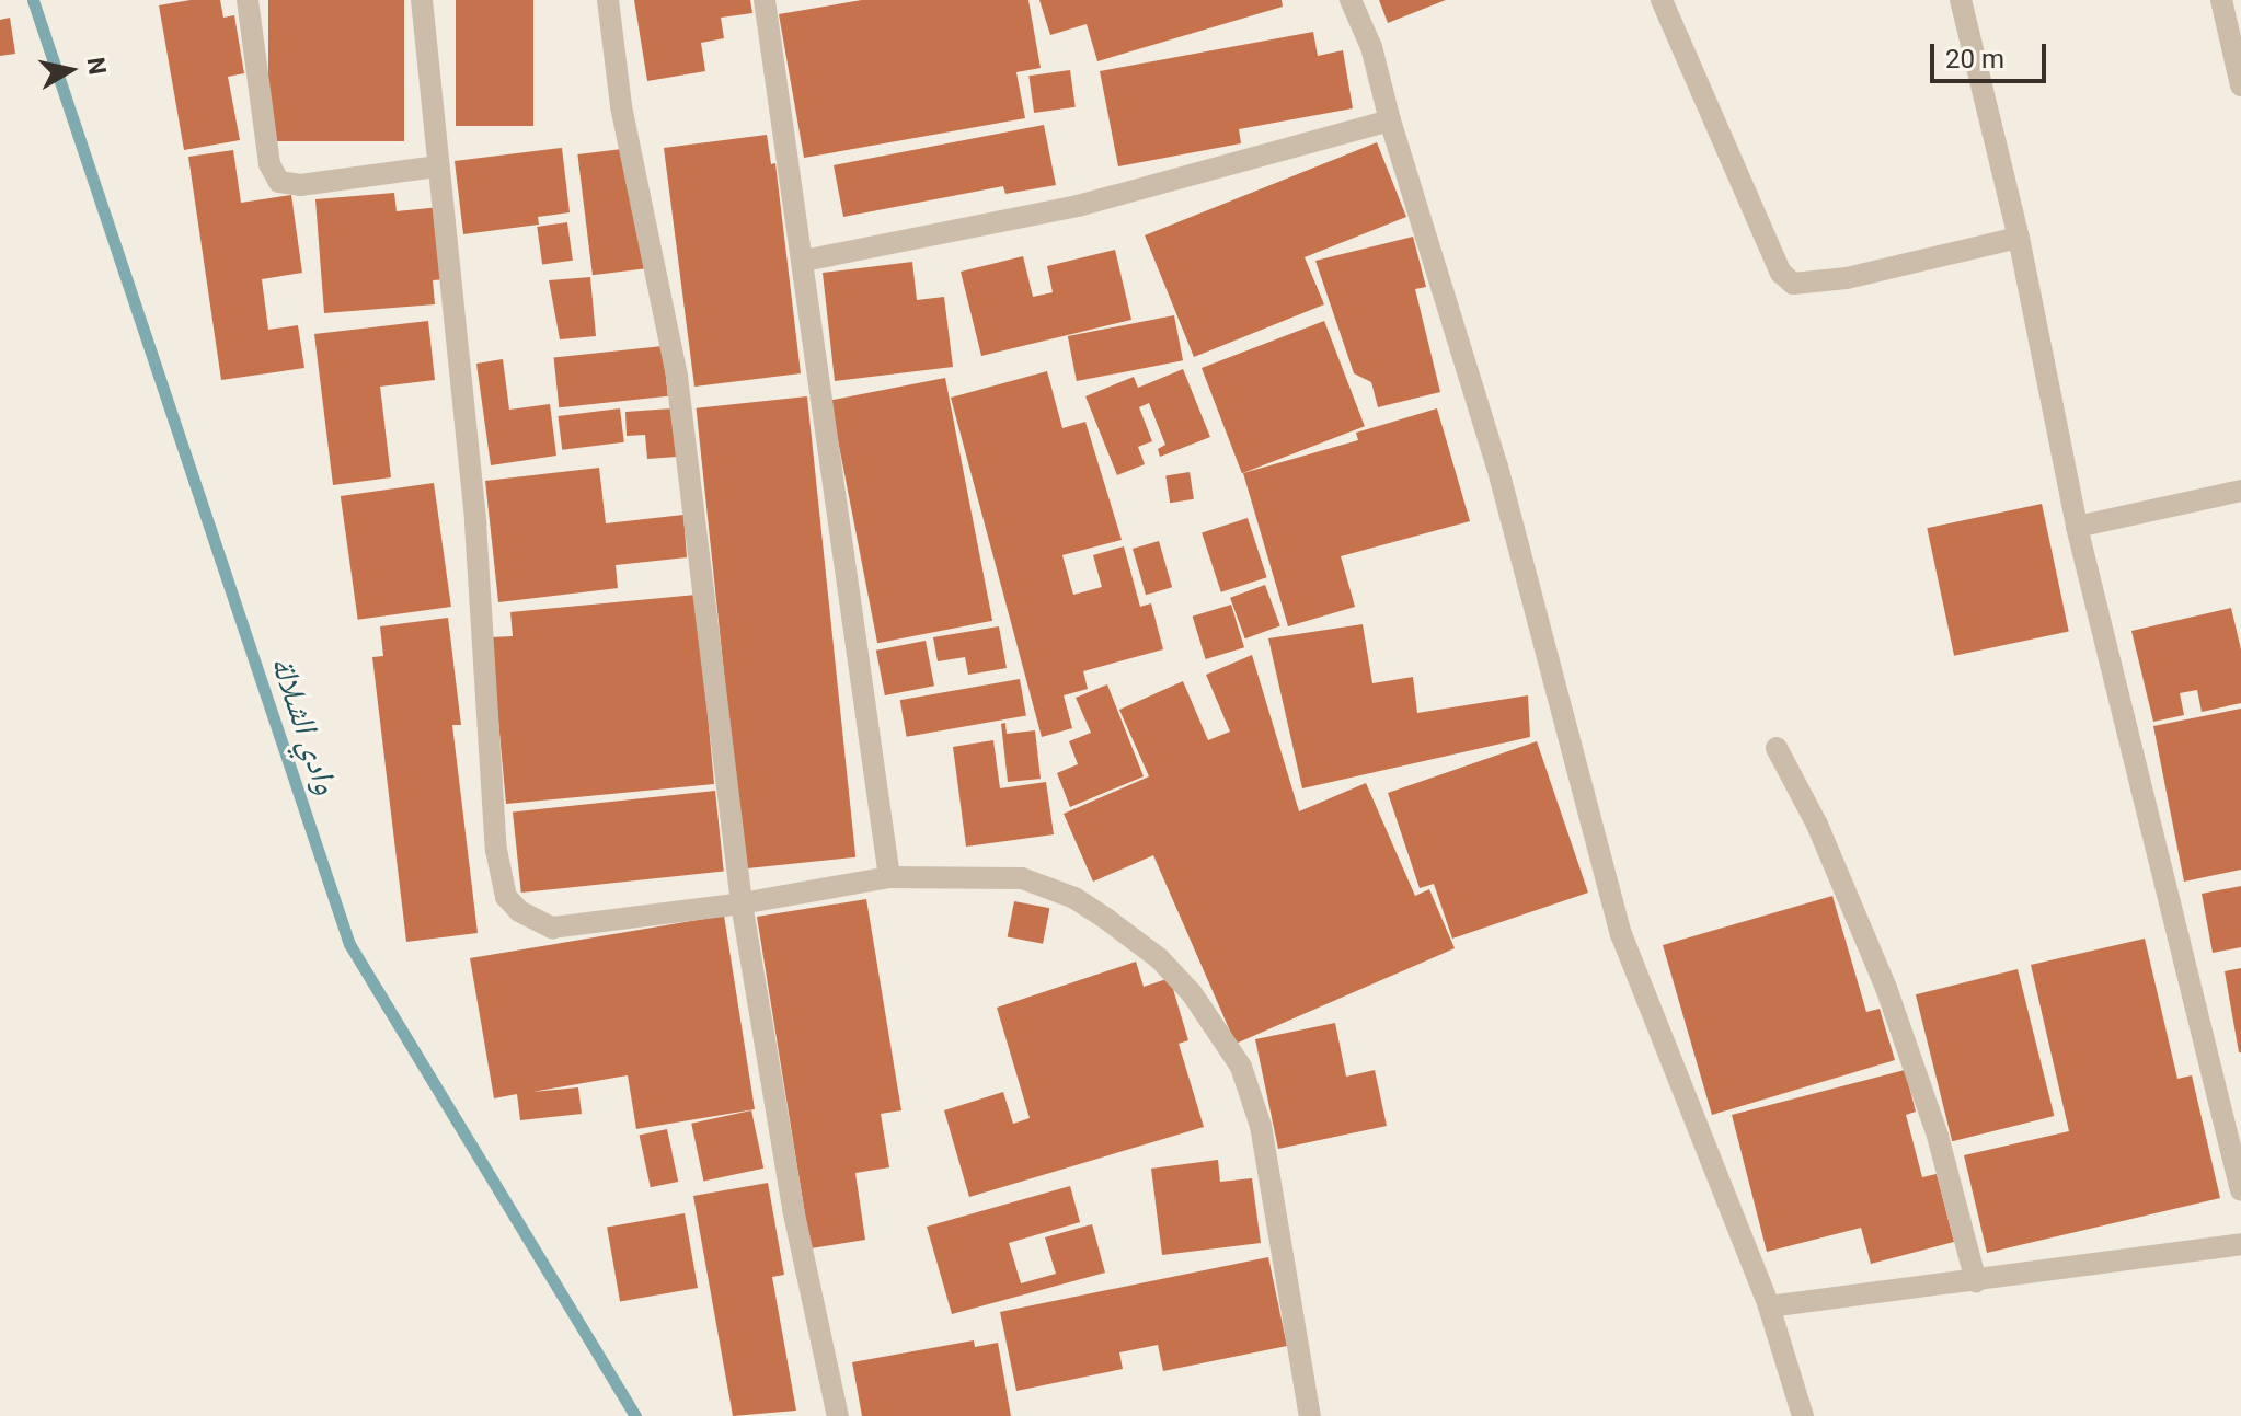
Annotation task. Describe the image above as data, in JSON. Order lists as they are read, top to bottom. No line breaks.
{"water":["وادي الشلالة"],"scale_bar":"20 m","north":"right"}
